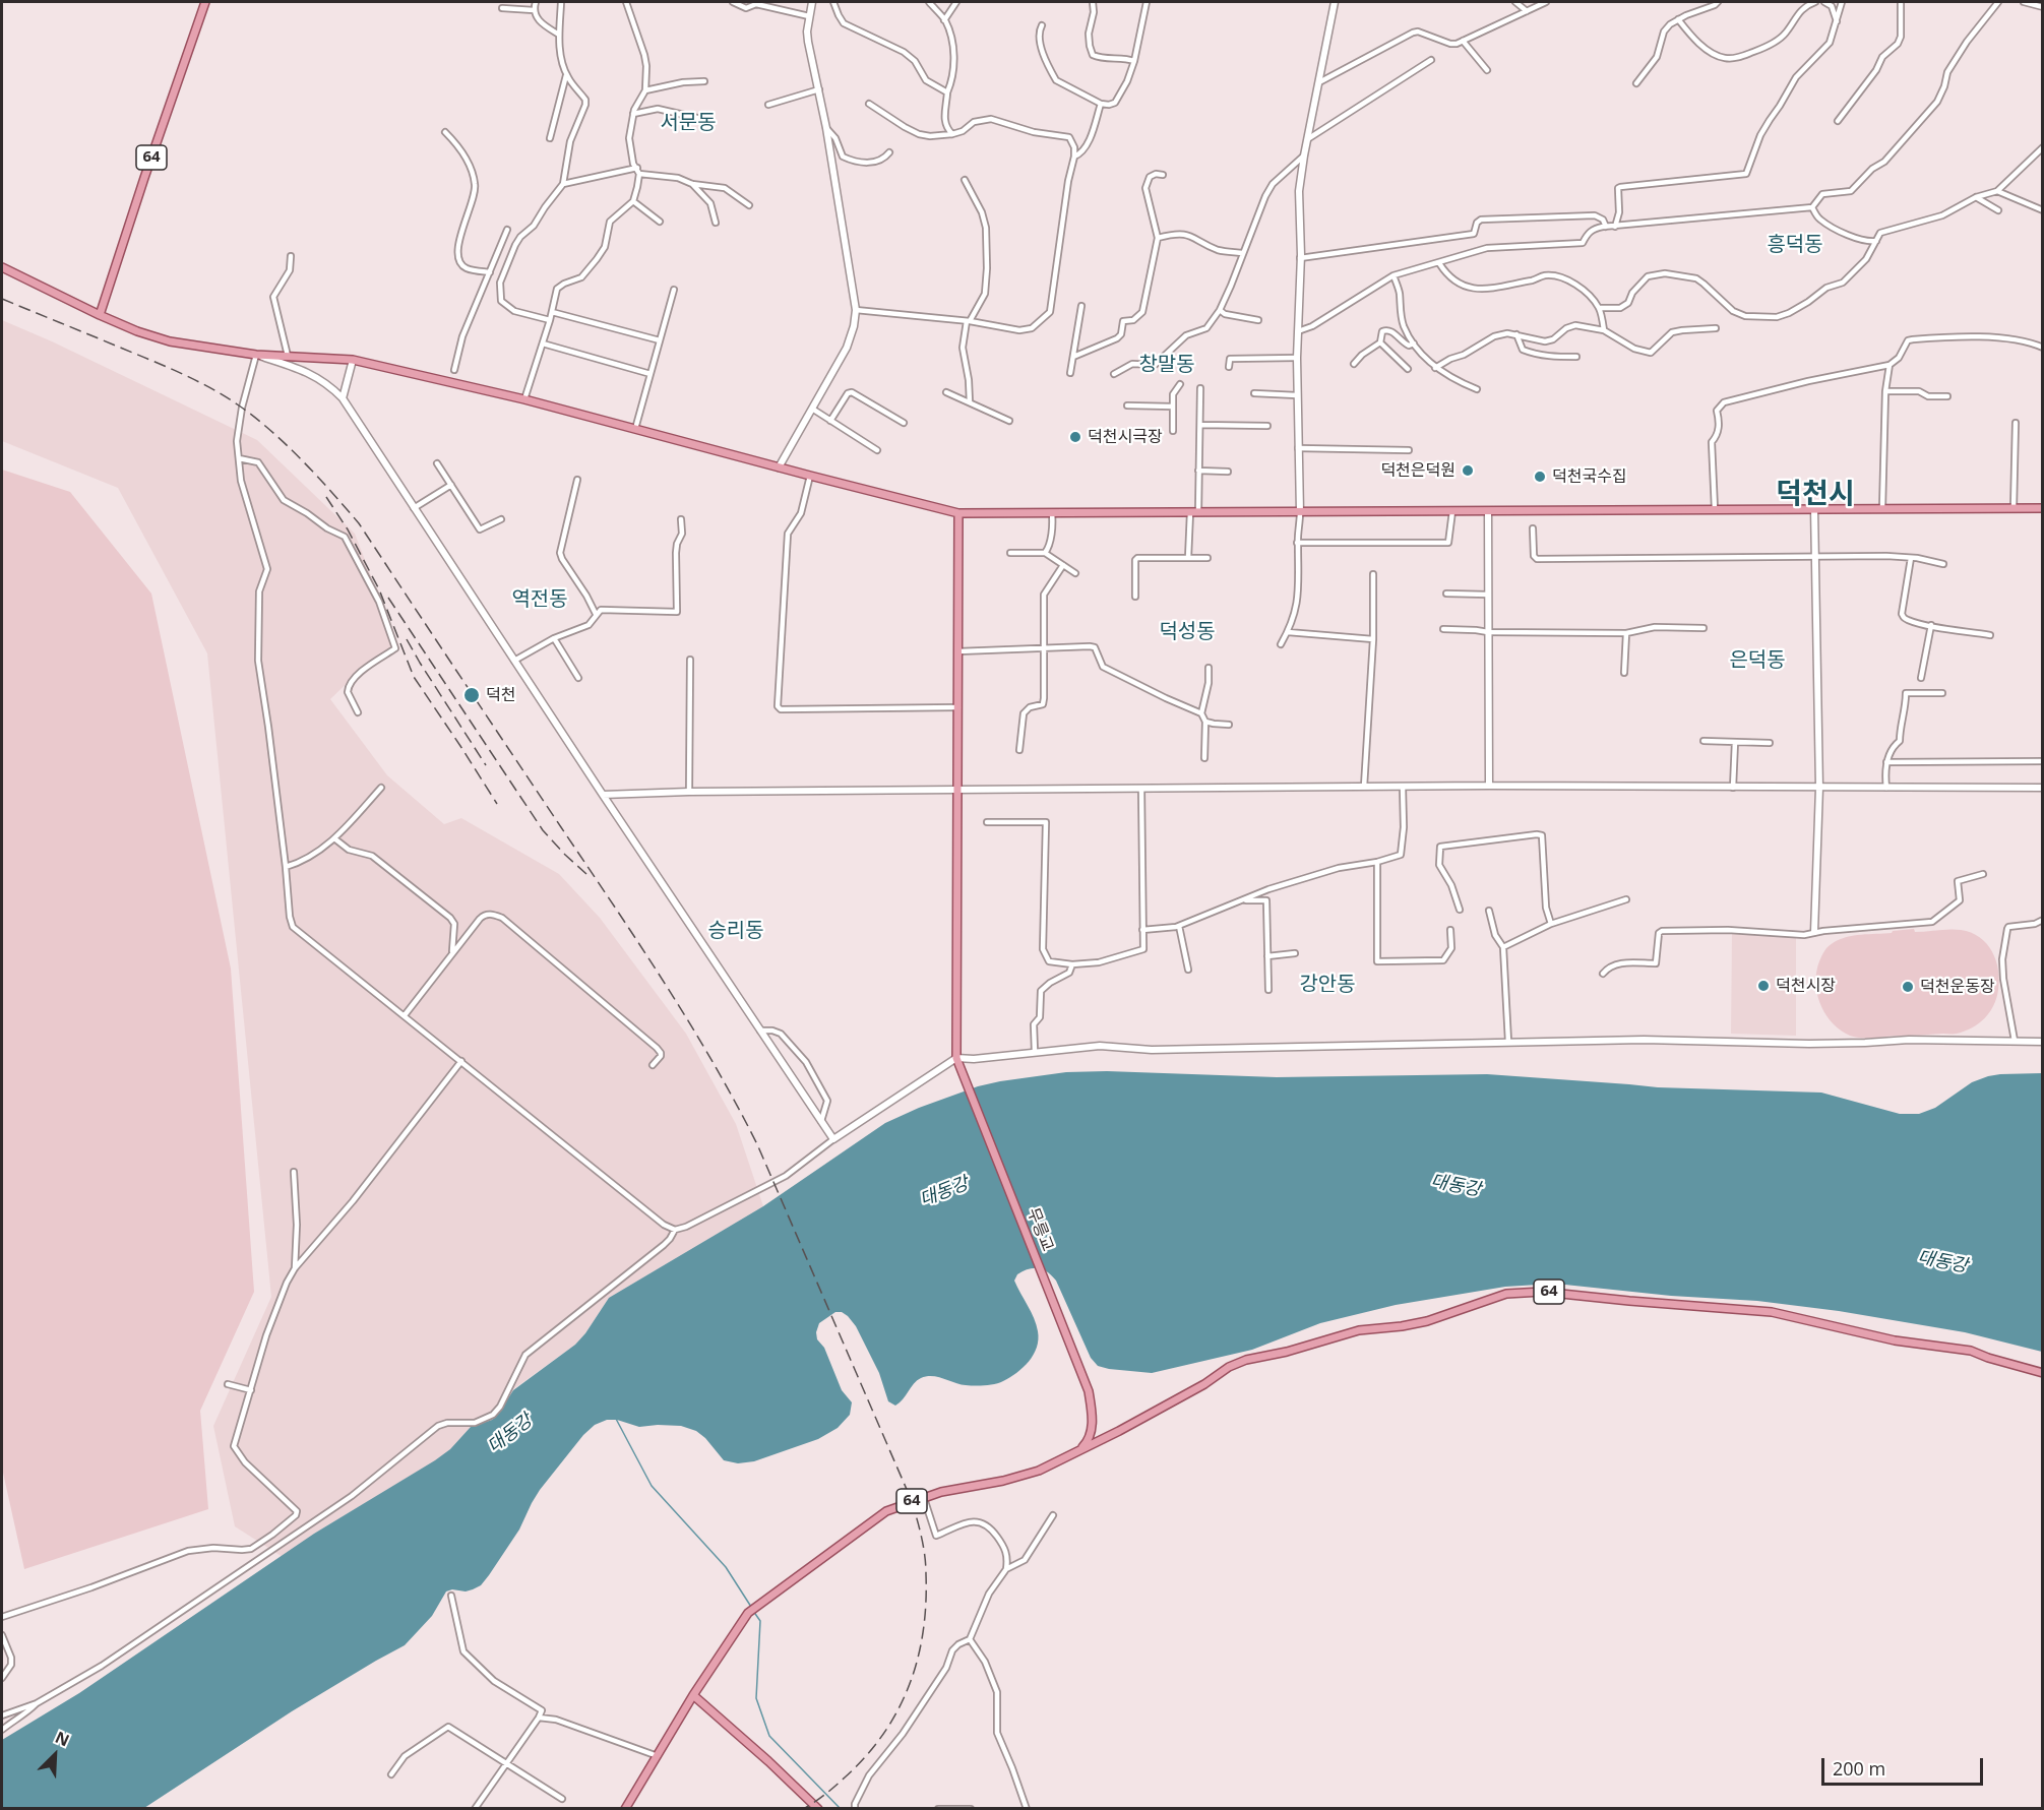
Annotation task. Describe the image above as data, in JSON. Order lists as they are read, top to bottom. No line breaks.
{"streets":{"main road":["64","무릉교"]},"crossings":[["64","무릉교"]],"districts":["서문동","흥덕동","창말동","덕천시","역전동","덕성동","은덕동","승리동","강안동"],"water":["대동강"],"places":["덕천시극장","덕천은덕원","덕천국수집","덕천","덕천시장","덕천운동장"],"scale_bar":"200 m","north":"top right"}
